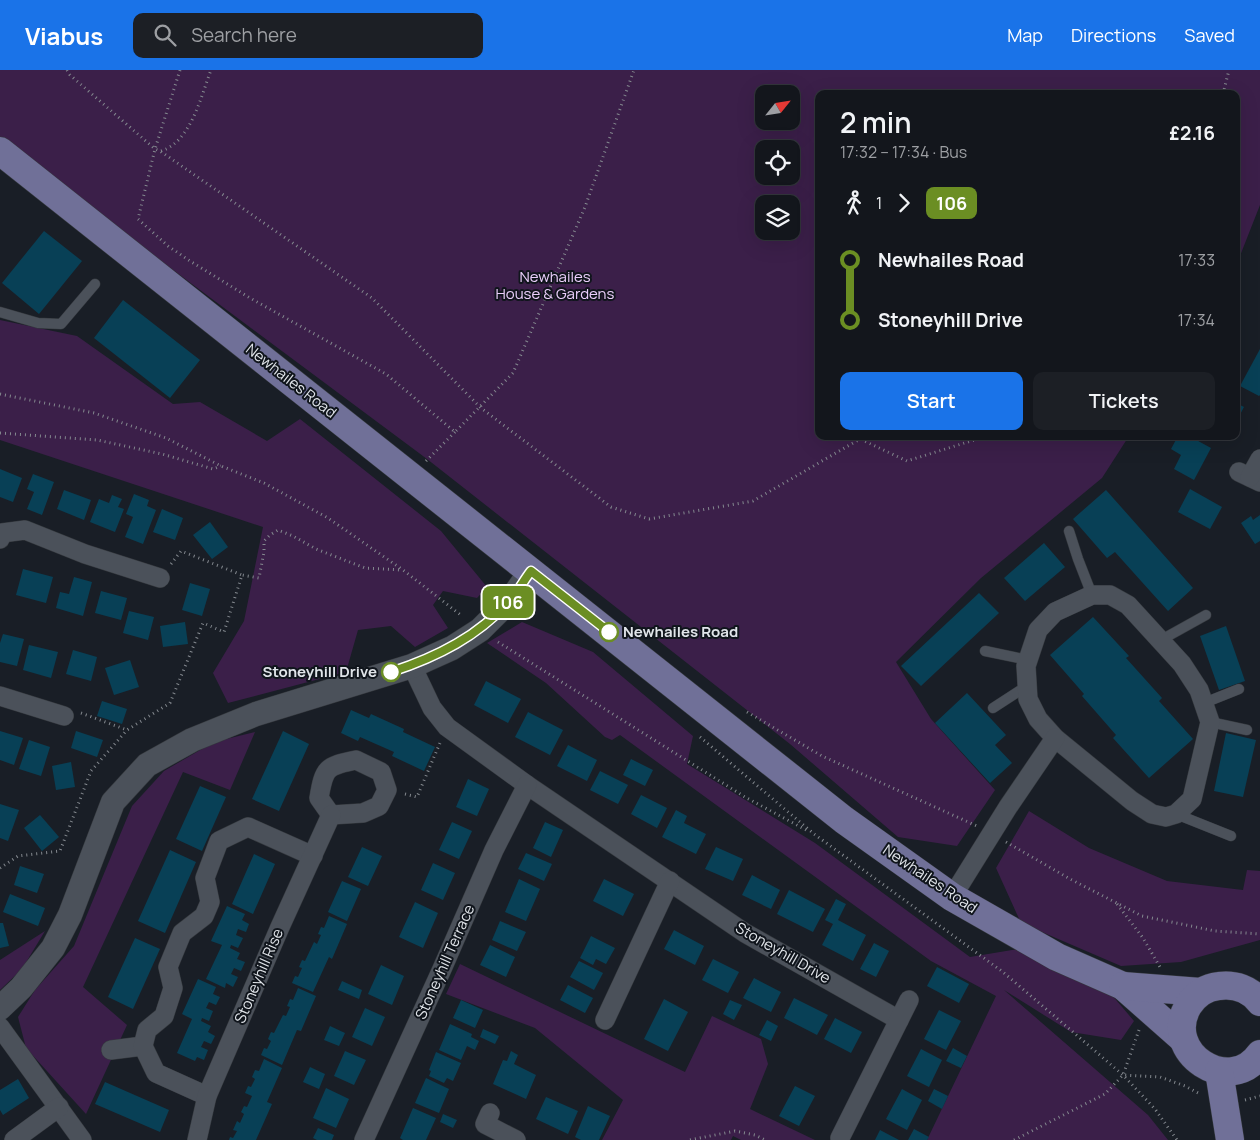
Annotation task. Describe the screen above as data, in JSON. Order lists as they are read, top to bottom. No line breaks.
{"streets":{"main road":["Newhailes Road"],"street":["Stoneyhill Drive","Stoneyhill Terrace","Stoneyhill Rise"]},"crossings":[["Stoneyhill Drive","Stoneyhill Terrace"]],"parks":["Newhailes House & Gardens"],"places":["Newhailes Road","Stoneyhill Drive"],"lines":["bus line 106"],"north":"top right","page":{"header":"Viabus","search":"Search here","nav":["Map","Directions","Saved"],"on_map":"106","heading":["2 min","17:32 – 17:34 · Bus","£2.16"],"legs":["1","106"],"list":[{"name":"Newhailes Road","value":"17:33"},{"name":"Stoneyhill Drive","value":"17:34"}],"buttons":["Start","Tickets"]}}
